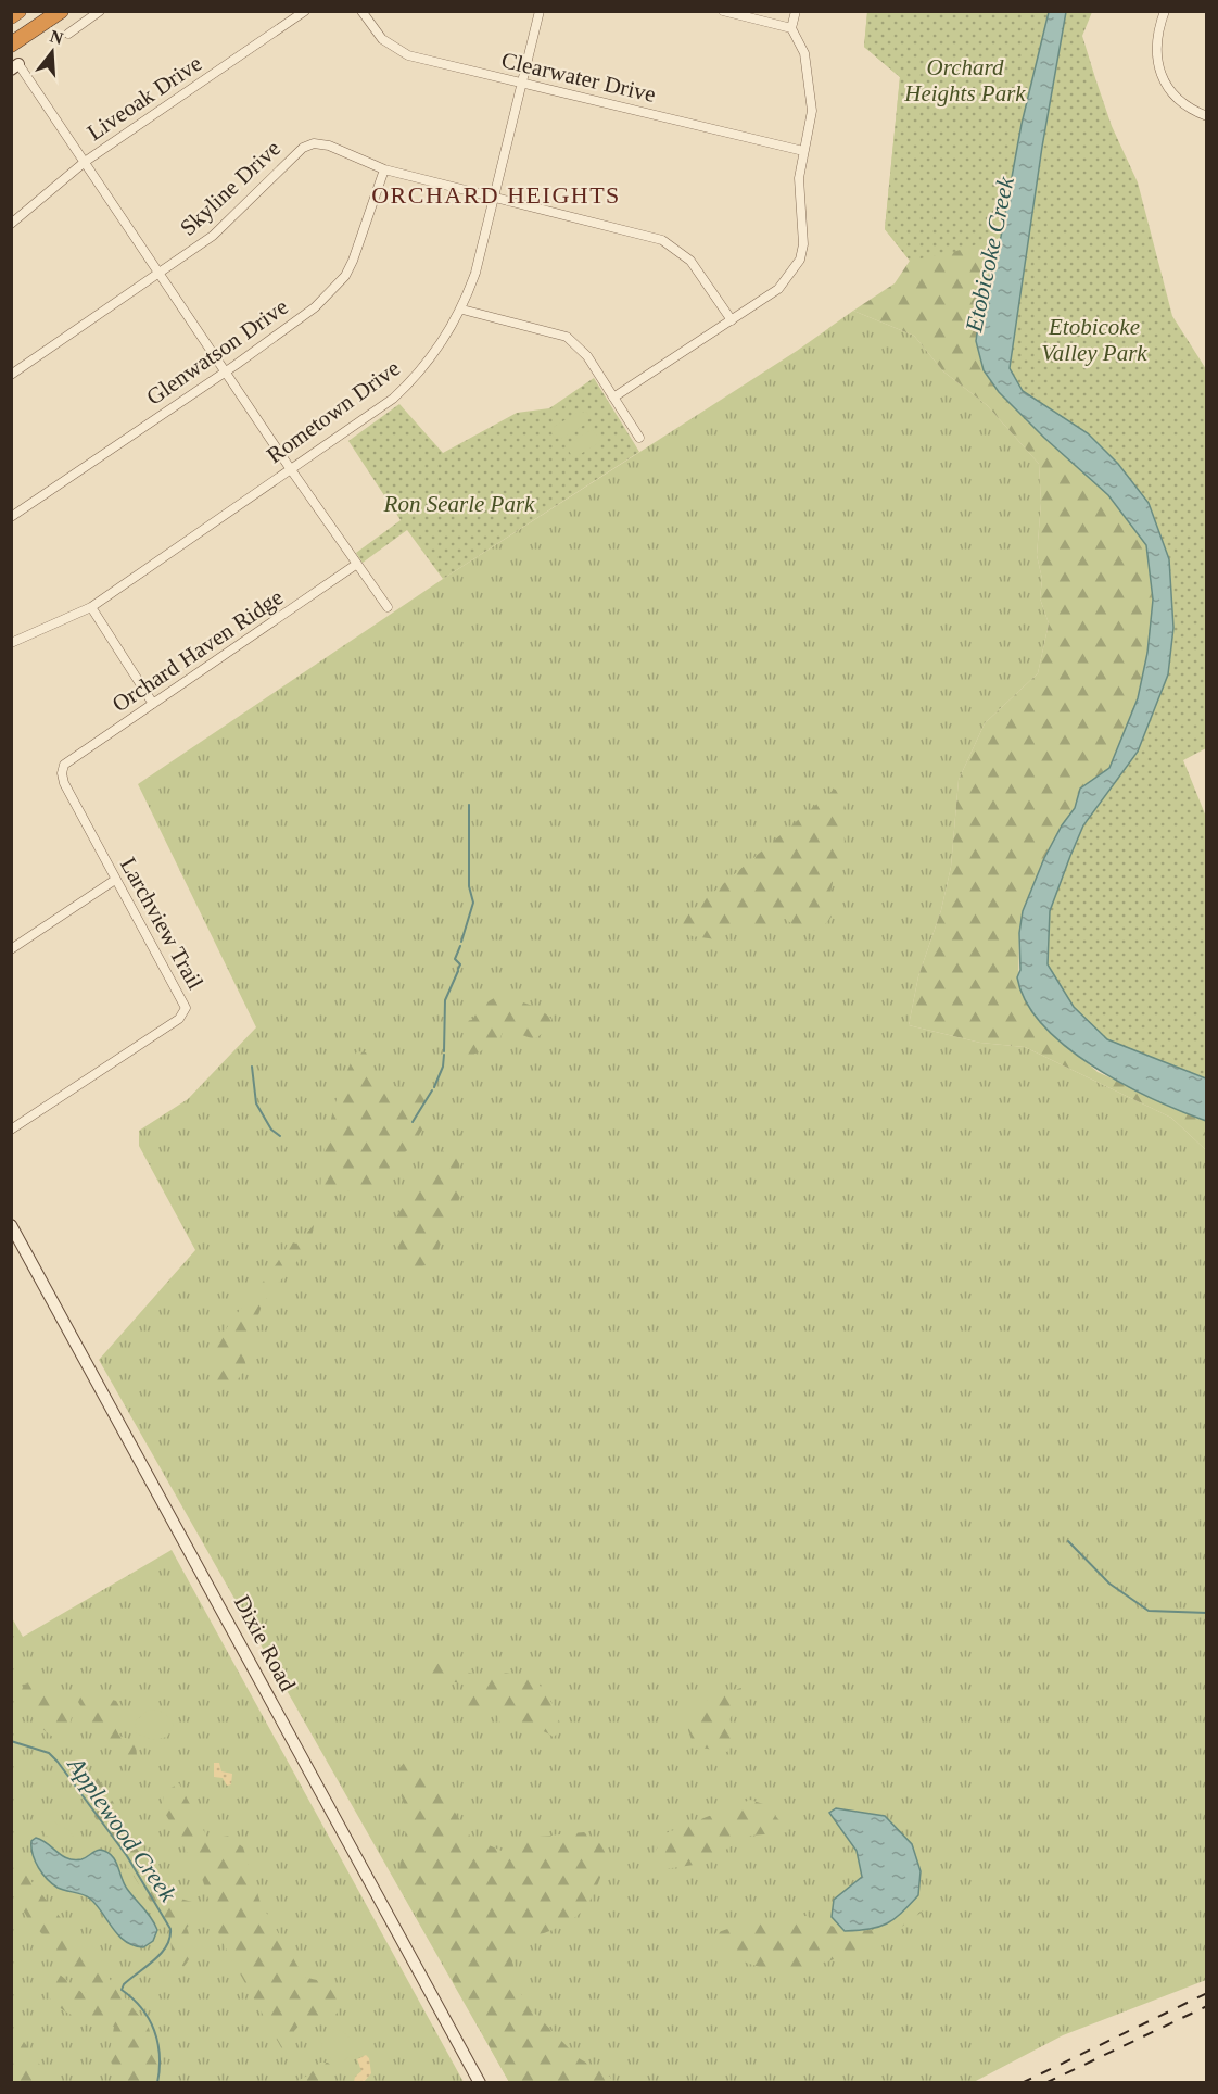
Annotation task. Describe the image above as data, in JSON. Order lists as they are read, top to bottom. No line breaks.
{"streets":{"main road":["Dixie Road"],"street":["Clearwater Drive","Liveoak Drive","Skyline Drive","Glenwatson Drive","Rometown Drive","Orchard Haven Ridge","Larchview Trail"]},"crossings":[["Clearwater Drive","Rometown Drive"],["Skyline Drive","Glenwatson Drive"],["Skyline Drive","Rometown Drive"],["Orchard Haven Ridge","Larchview Trail"]],"districts":["ORCHARD HEIGHTS"],"water":["Etobicoke Creek","Applewood Creek"],"parks":["Orchard Heights Park","Etobicoke Valley Park","Ron Searle Park"],"north":"top"}
